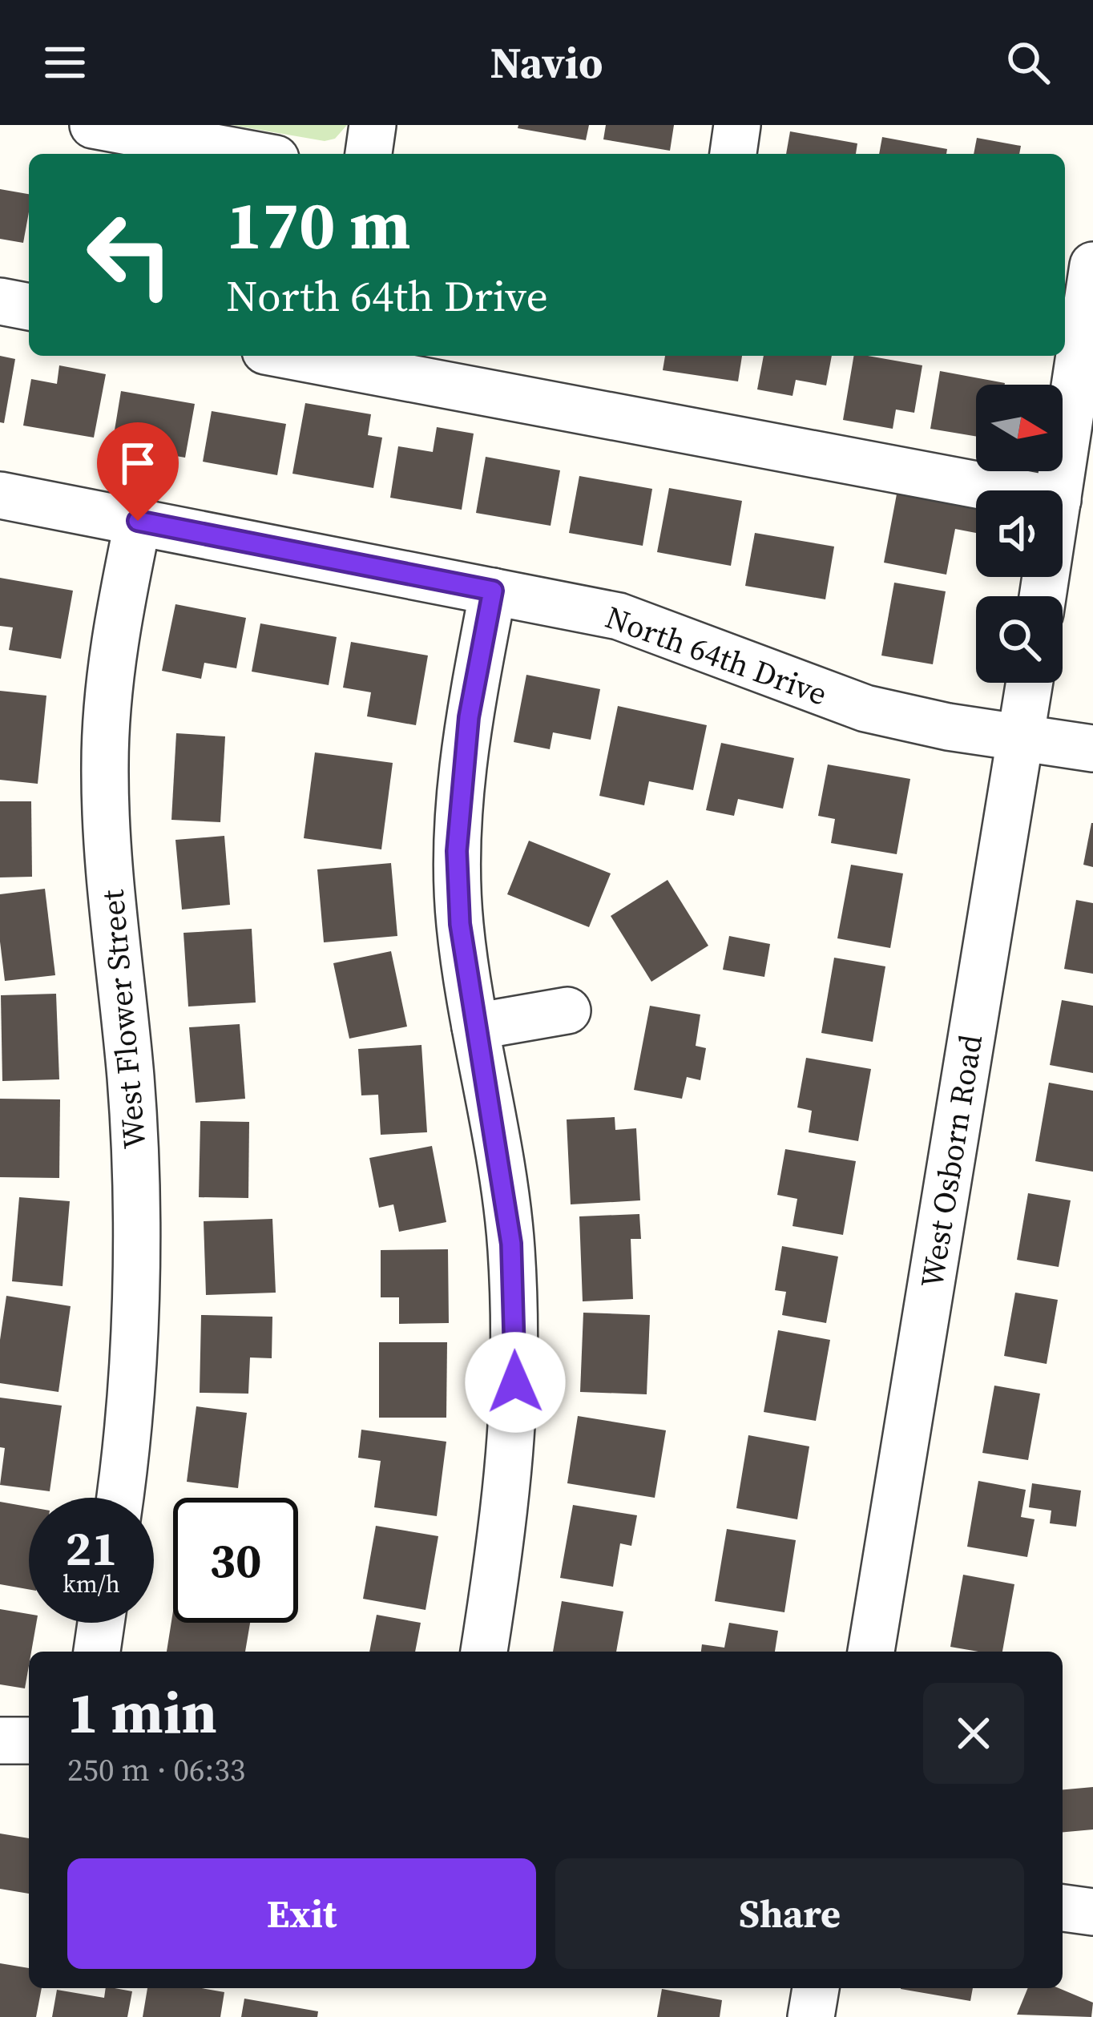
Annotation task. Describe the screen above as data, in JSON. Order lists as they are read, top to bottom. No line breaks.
{"streets":{"street":["North 64th Drive","West Flower Street","West Osborn Road"]},"crossings":[["North 64th Drive","West Flower Street"],["North 64th Drive","West Osborn Road"]],"north":"right","page":{"header":"Navio","turn":["170 m","North 64th Drive"],"speed":"21 km/h","limit":"30","heading":["1 min","250 m · 06:33"],"buttons":["Exit","Share"]}}
